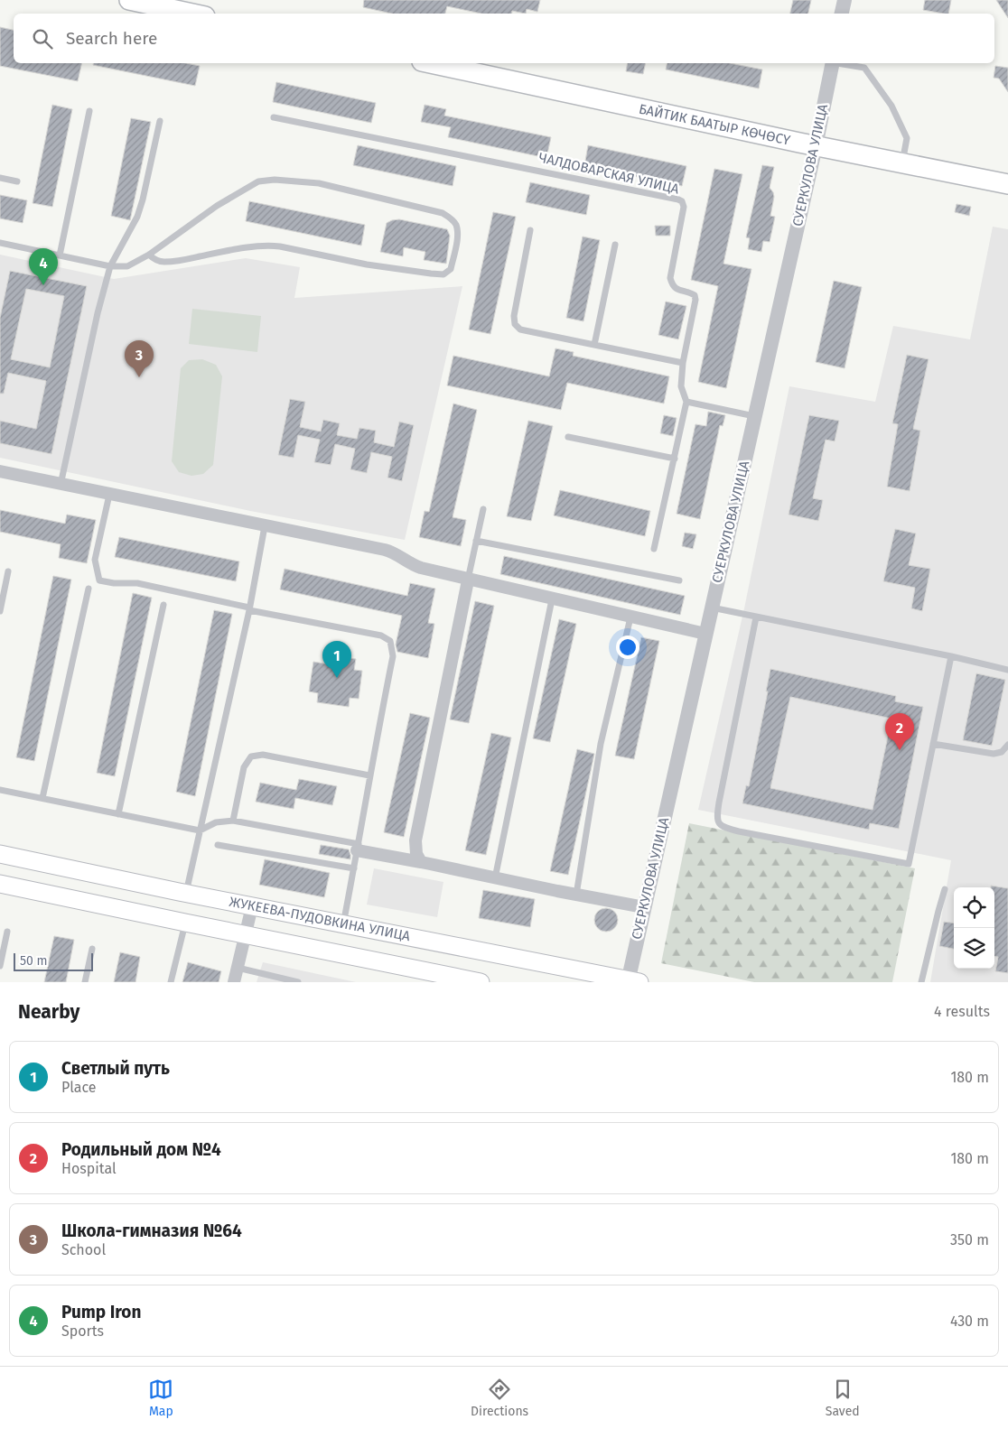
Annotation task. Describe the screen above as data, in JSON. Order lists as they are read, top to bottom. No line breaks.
{"streets":{"main road":["БАЙТИК БААТЫР КӨЧӨСҮ","ЖУКЕЕВА-ПУДОВКИНА УЛИЦА"],"street":["СУЕРКУЛОВА УЛИЦА"],"lane":["ЧАЛДОВАРСКАЯ УЛИЦА"]},"crossings":[["БАЙТИК БААТЫР КӨЧӨСҮ","СУЕРКУЛОВА УЛИЦА"],["СУЕРКУЛОВА УЛИЦА","ЖУКЕЕВА-ПУДОВКИНА УЛИЦА"]],"scale_bar":"50 m","page":{"search":"Search here","pins":["4","3","1","2"],"scale":"50 m","heading":["Nearby","4 results"],"list":[{"mark":"1","name":"Светлый путь","note":"Place","value":"180 m"},{"mark":"2","name":"Родильный дом №4","note":"Hospital","value":"180 m"},{"mark":"3","name":"Школа-гимназия №64","note":"School","value":"350 m"},{"mark":"4","name":"Pump Iron","note":"Sports","value":"430 m"}],"nav":["Map","Directions","Saved"]}}
